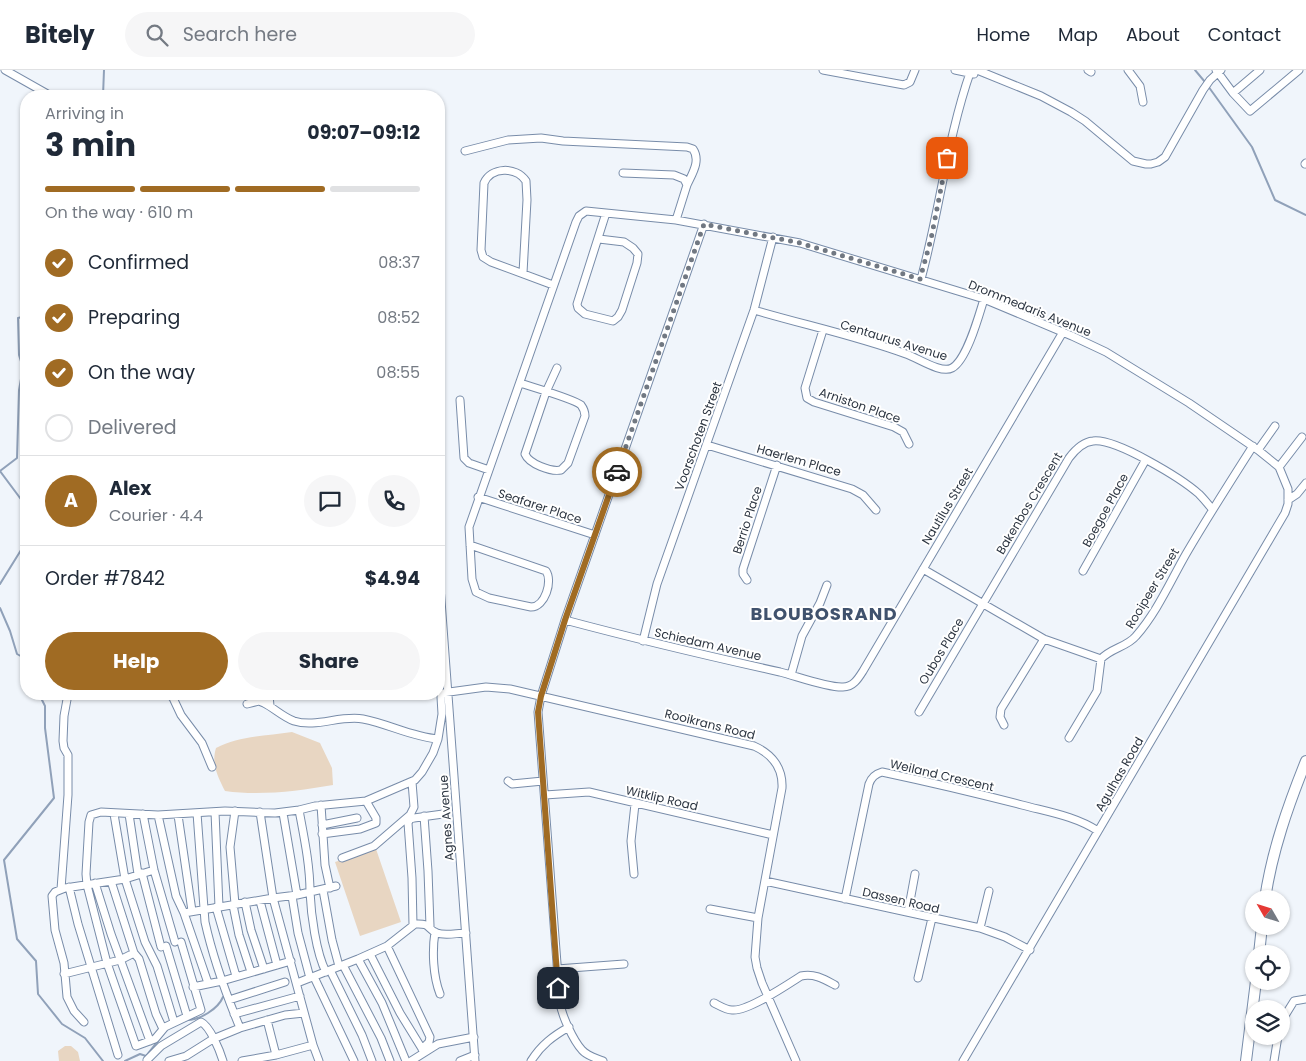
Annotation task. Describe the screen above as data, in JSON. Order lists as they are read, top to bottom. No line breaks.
{"streets":{"street":["Drommedaris Avenue","Centaurus Avenue","Arniston Place","Voorschoten Street","Haerlem Place","Bakenbos Crescent","Seafarer Place","Nautilus Street","Boegoe Place","Berrio Place","Rooipeer Street","Schiedam Avenue","Oubos Place","Rooikrans Road","Agulhas Road","Weiland Crescent","Witklip Road","Agnes Avenue","Dassen Road"]},"crossings":[["Drommedaris Avenue","Centaurus Avenue"],["Drommedaris Avenue","Voorschoten Street"],["Drommedaris Avenue","Nautilus Street"],["Drommedaris Avenue","Rooipeer Street"],["Centaurus Avenue","Arniston Place"],["Centaurus Avenue","Voorschoten Street"],["Voorschoten Street","Haerlem Place"],["Voorschoten Street","Schiedam Avenue"],["Haerlem Place","Berrio Place"],["Bakenbos Crescent","Boegoe Place"],["Bakenbos Crescent","Rooipeer Street"],["Bakenbos Crescent","Oubos Place"],["Nautilus Street","Schiedam Avenue"],["Rooikrans Road","Witklip Road"],["Rooikrans Road","Agnes Avenue"],["Rooikrans Road","Dassen Road"],["Agulhas Road","Weiland Crescent"],["Agulhas Road","Dassen Road"],["Weiland Crescent","Dassen Road"]],"districts":["BLOUBOSRAND"],"north":"top left","page":{"header":"Bitely","search":"Search here","nav":["Home","Map","About","Contact"],"heading":["3 min","Arriving in","09:07–09:12"],"panel":["Alex","Courier · 4.4","Order #7842","$4.94"],"bar":"On the way · 610 m","list":[["Confirmed","08:37"],["Preparing","08:52"],["On the way","08:55"],"Delivered"],"round":"A","buttons":["Help","Share"]}}
